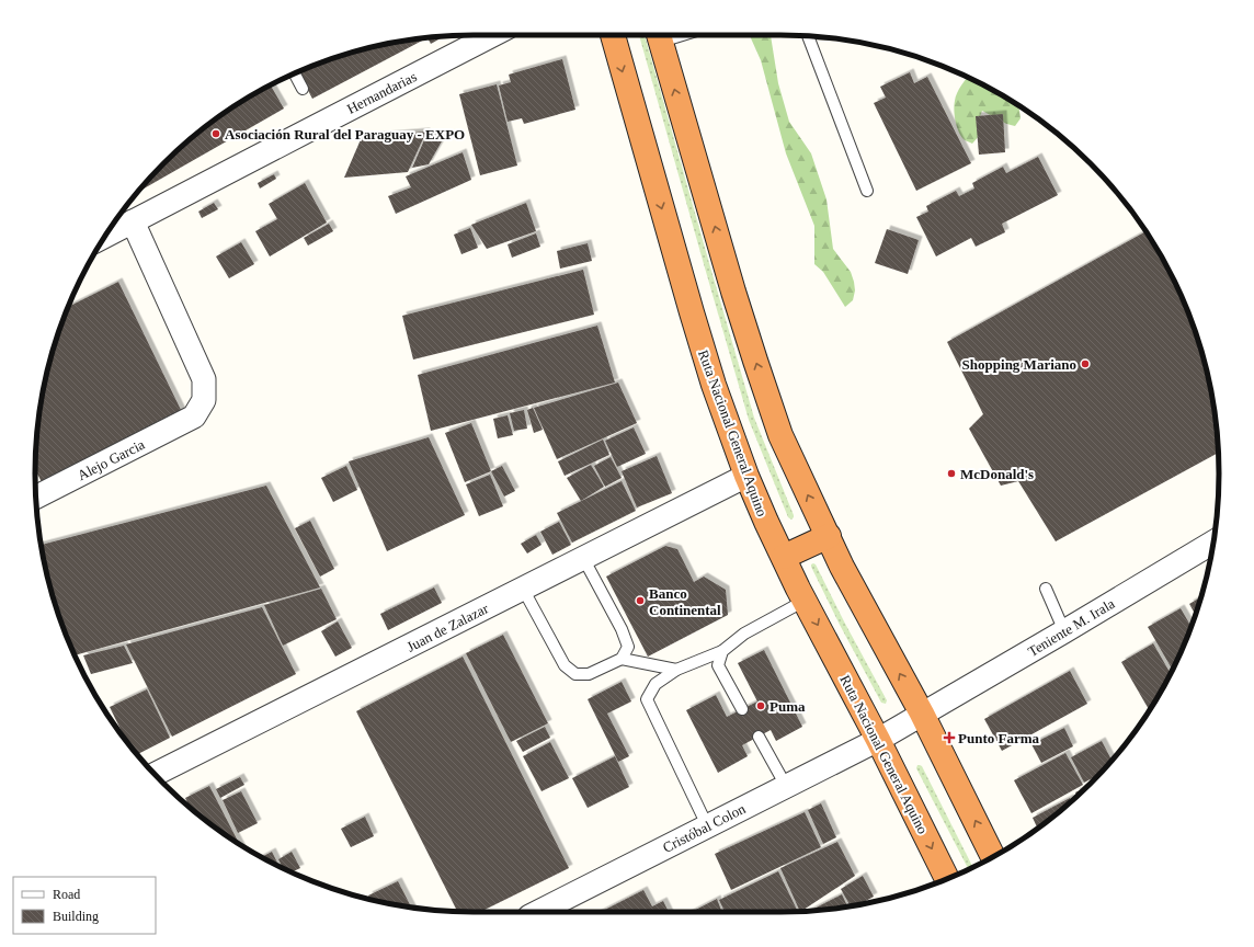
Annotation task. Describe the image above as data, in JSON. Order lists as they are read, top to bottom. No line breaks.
{"streets":{"highway":["Ruta Nacional General Aquino"],"street":["Hernandarias","Alejo Garcia","Juan de Zalazar","Teniente M. Irala","Cristóbal Colon"]},"crossings":[["Hernandarias","Alejo Garcia"],["Ruta Nacional General Aquino","Juan de Zalazar"],["Ruta Nacional General Aquino","Teniente M. Irala"],["Ruta Nacional General Aquino","Cristóbal Colon"],["Teniente M. Irala","Cristóbal Colon"]],"places":{"other":["Asociación Rural del Paraguay - EXPO","Shopping Mariano","McDonald's","Banco Continental","Puma"],"health":["Punto Farma"]},"legend":["Road","Building"]}
